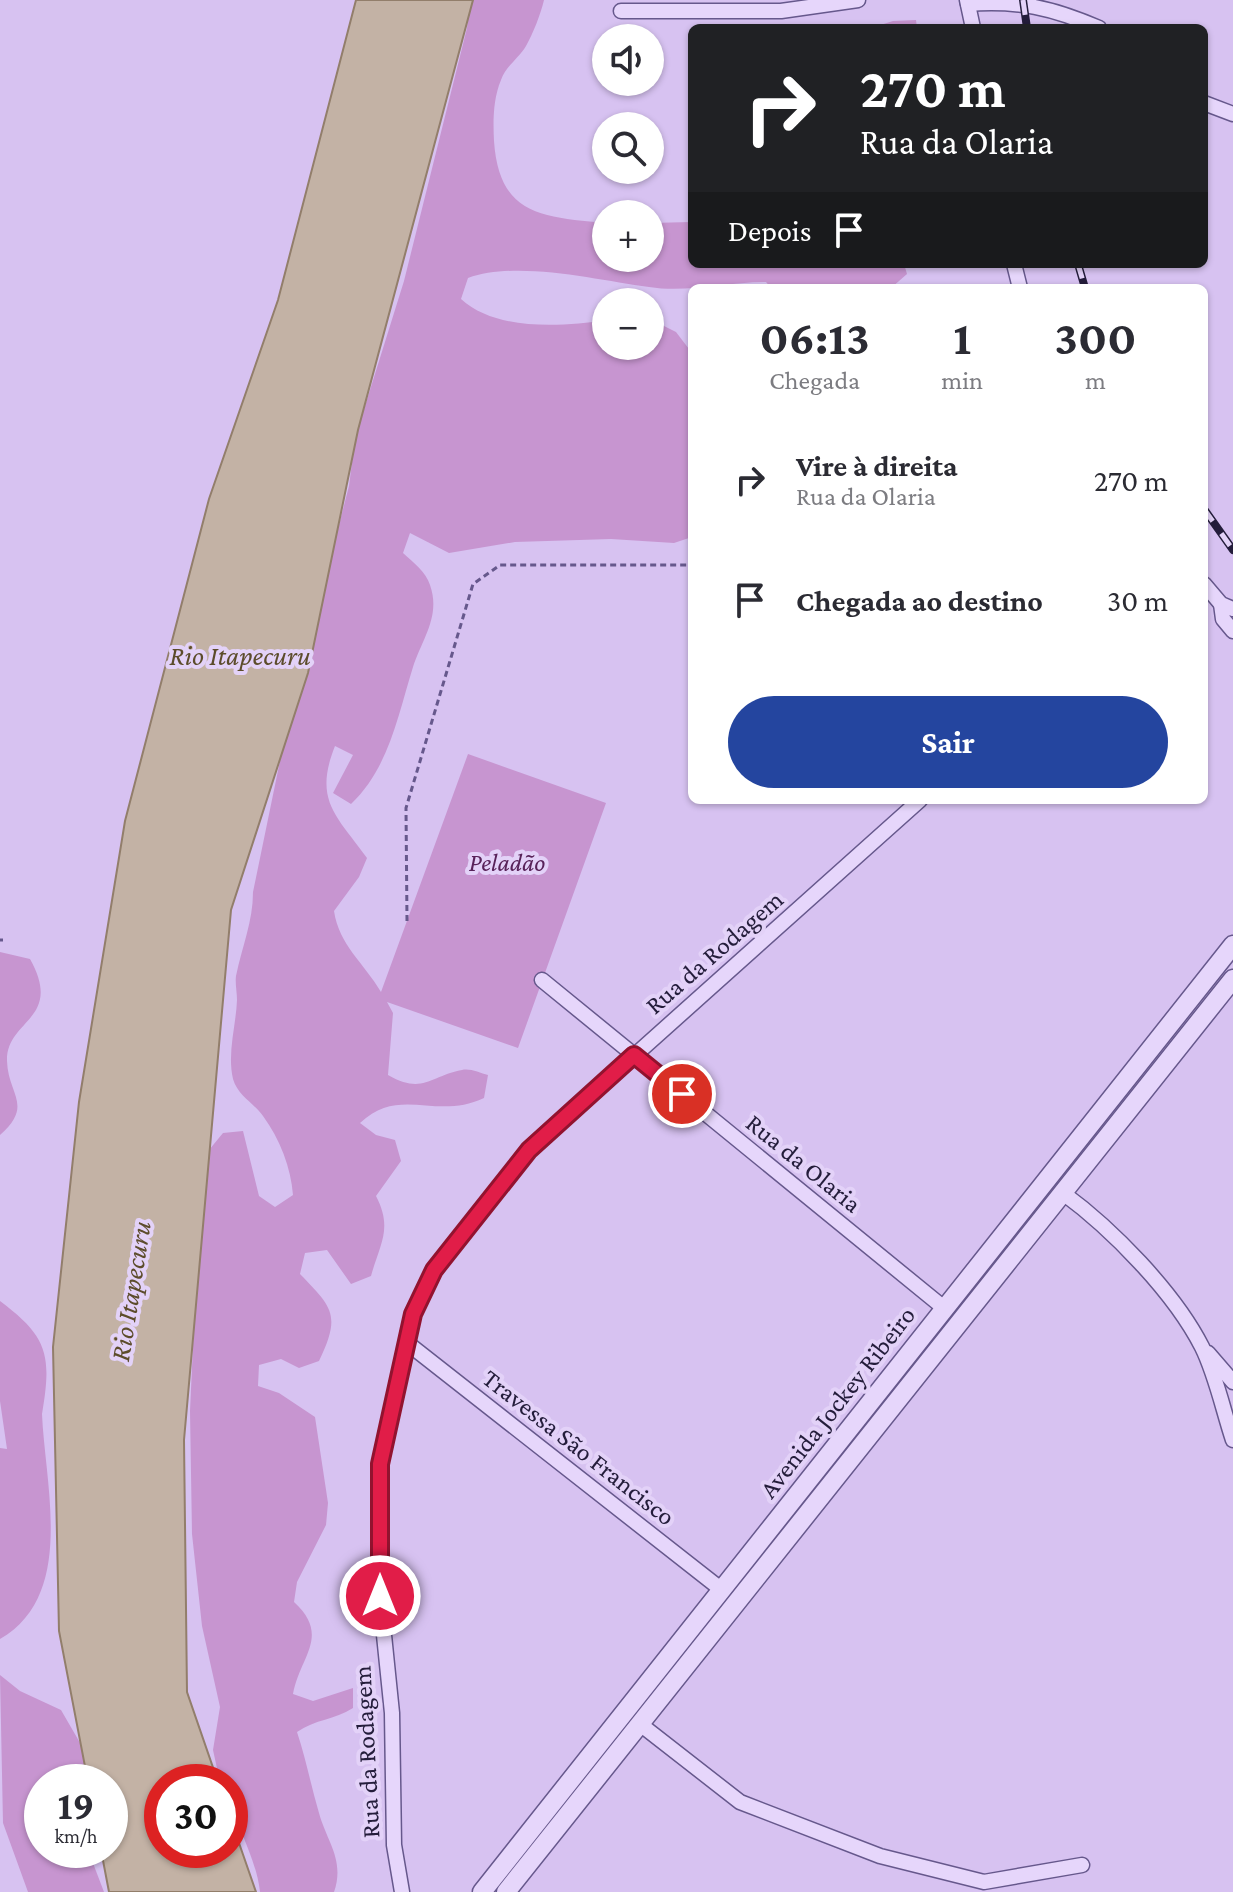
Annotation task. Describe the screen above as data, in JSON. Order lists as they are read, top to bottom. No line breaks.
{"streets":{"street":["Rua da Rodagem","Rua da Olaria","Avenida Jockey Ribeiro","Travessa São Francisco"]},"crossings":[["Rua da Rodagem","Rua da Olaria"],["Rua da Rodagem","Travessa São Francisco"],["Rua da Olaria","Avenida Jockey Ribeiro"],["Avenida Jockey Ribeiro","Travessa São Francisco"]],"water":["Rio Itapecuru"],"parks":["Peladão"],"page":{"map_buttons":["+","−"],"turn":["270 m","Rua da Olaria"],"then":"Depois","eta":["06:13","Chegada","1","min","300","m"],"list":[{"name":"Vire à direita","note":"Rua da Olaria","value":"270 m"},{"name":"Chegada ao destino","value":"30 m"}],"buttons":"Sair","speed":"19 km/h","limit":"30"}}
